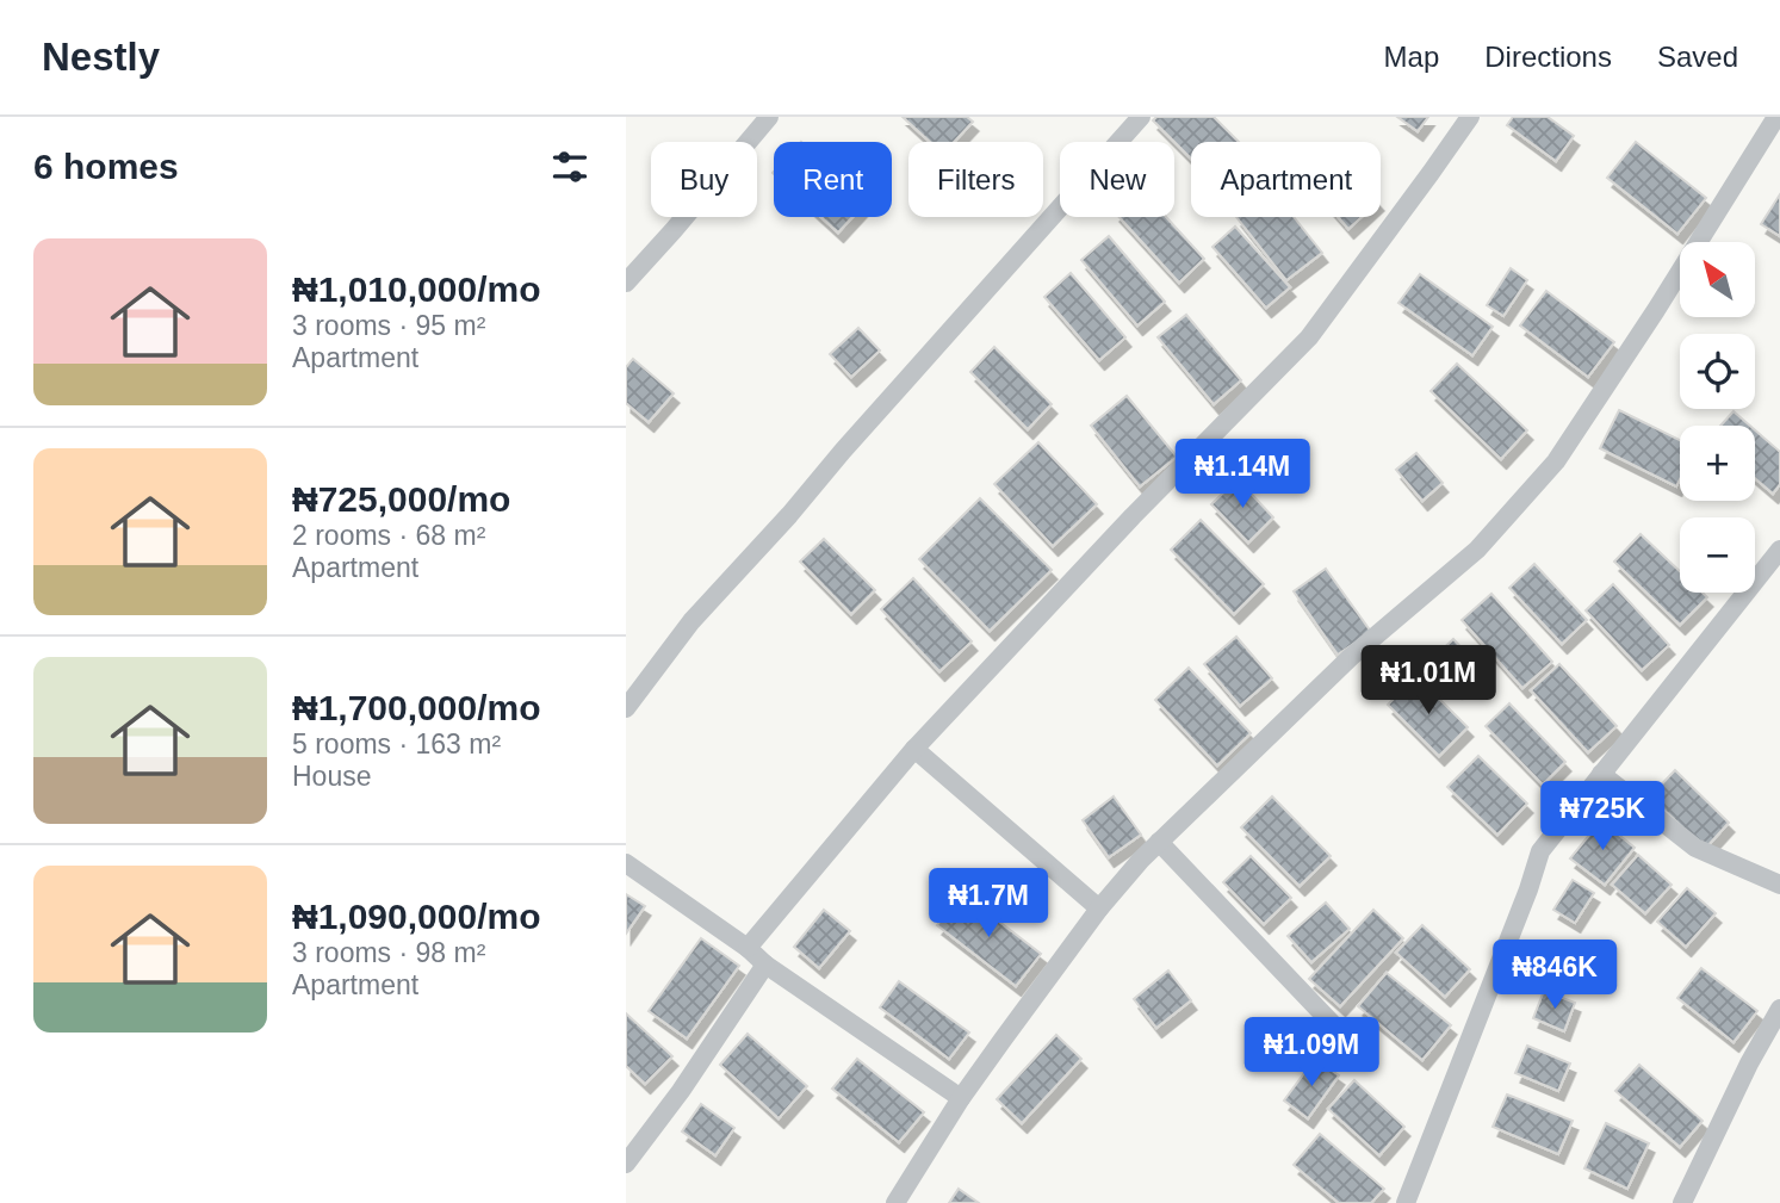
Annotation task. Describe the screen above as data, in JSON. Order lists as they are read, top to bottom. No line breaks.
{"north":"top left","page":{"header":"Nestly","nav":["Map","Directions","Saved"],"heading":"6 homes","chip":["Buy","Rent","Filters","New","Apartment"],"list":[{"name":"₦1,010,000/mo","note":"3 rooms · 95 m² · Apartment"},{"name":"₦725,000/mo","note":"2 rooms · 68 m² · Apartment"},{"name":"₦1,700,000/mo","note":"5 rooms · 163 m² · House"},{"name":"₦1,090,000/mo","note":"3 rooms · 98 m² · Apartment"}],"map_buttons":["+","−"],"price":["₦1.14M","₦1.01M","₦725K","₦1.7M","₦846K","₦1.09M"]}}
